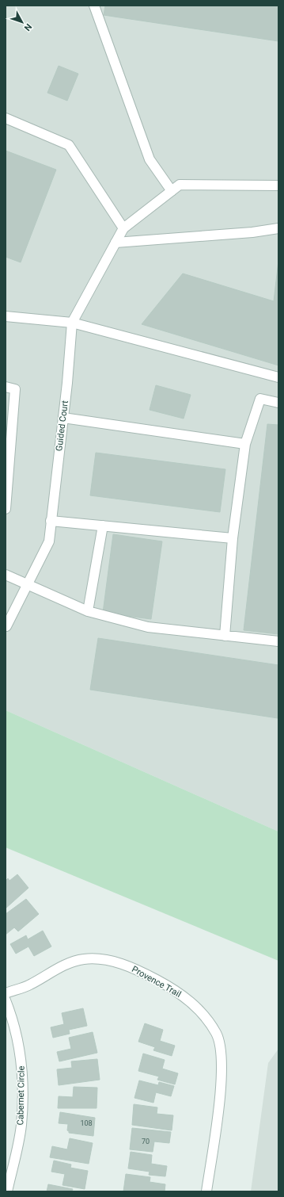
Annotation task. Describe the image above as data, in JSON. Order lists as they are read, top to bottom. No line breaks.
{"streets":{"street":["Guided Court","Provence Trail","Cabernet Circle"]},"house_numbers":["108","70"],"north":"bottom right"}
